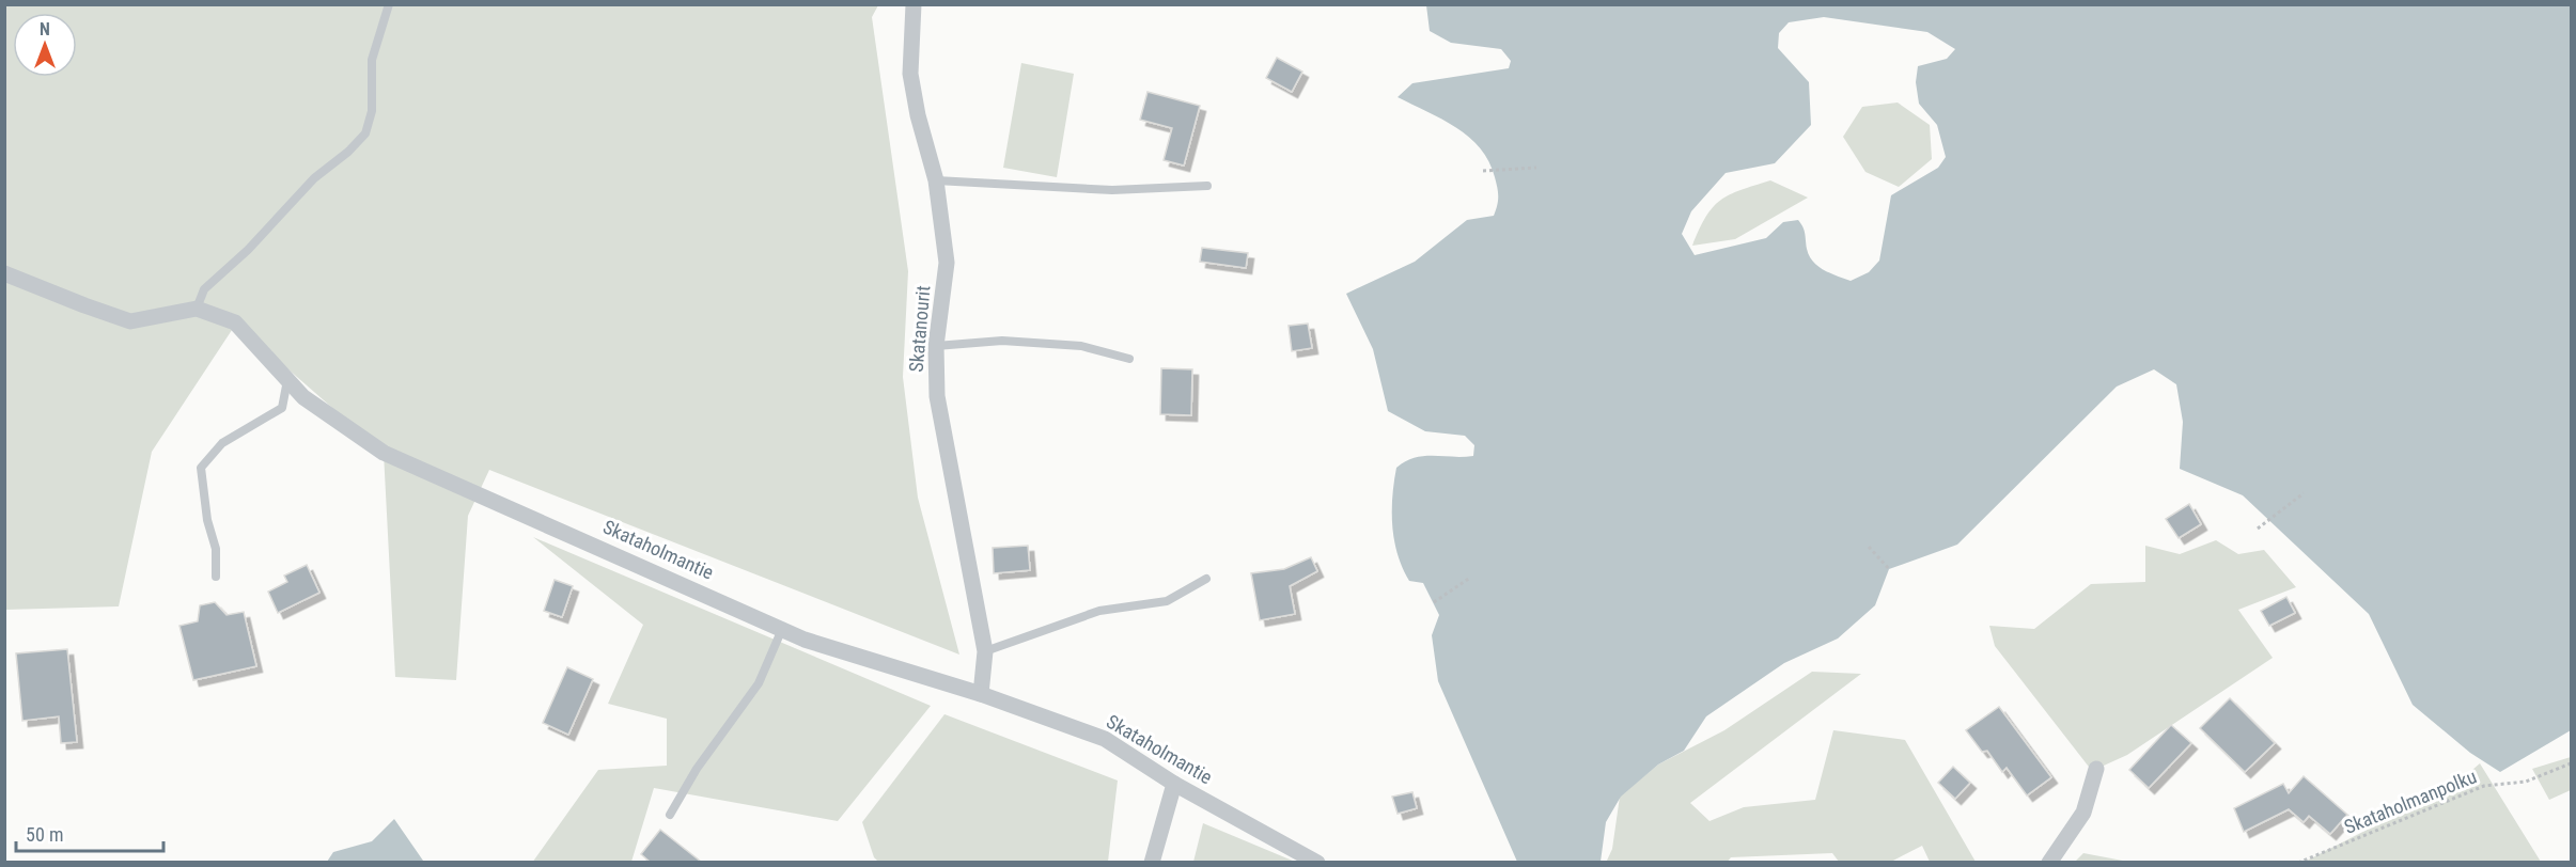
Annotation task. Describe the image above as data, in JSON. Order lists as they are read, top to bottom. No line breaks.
{"streets":{"street":["Skatanourit","Skataholmantie"],"path":["Skataholmanpolku"]},"crossings":[["Skatanourit","Skataholmantie"]],"scale_bar":"50 m","north":"top"}
